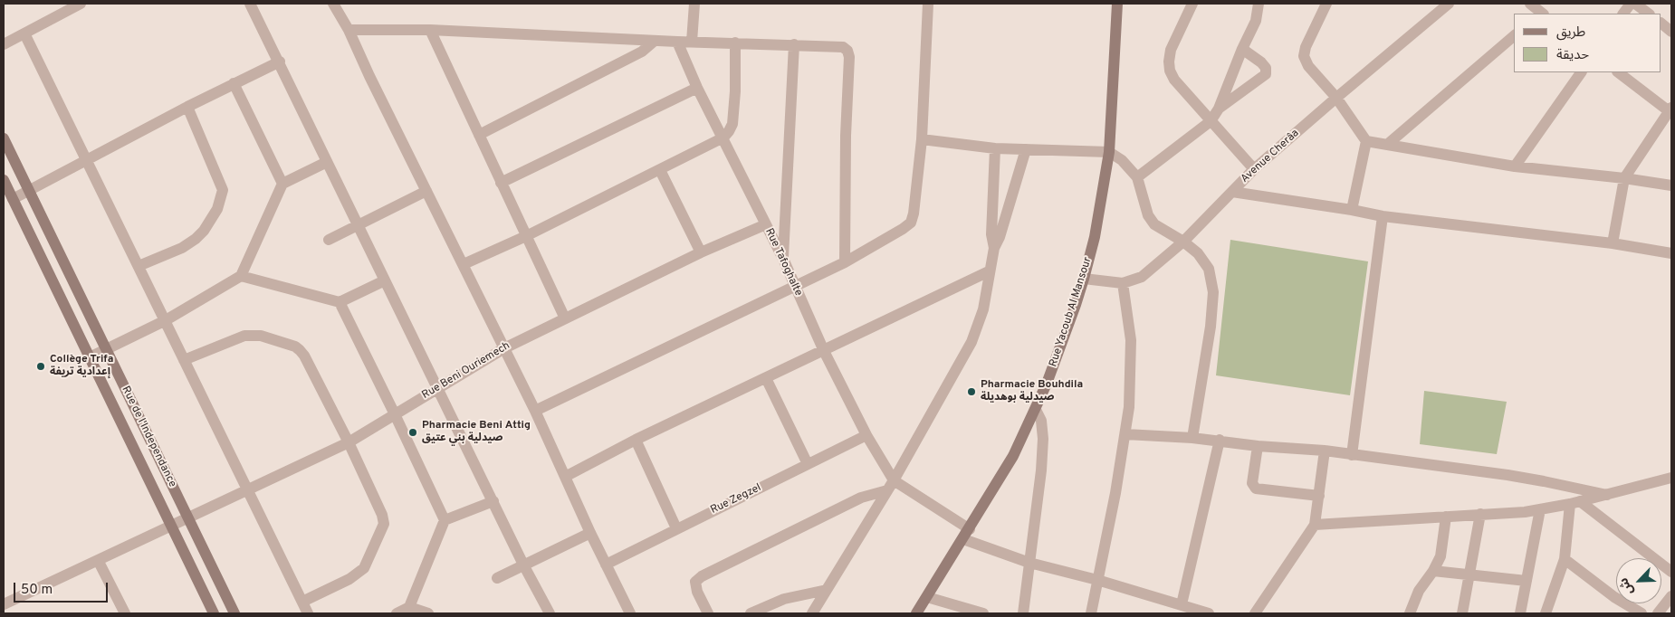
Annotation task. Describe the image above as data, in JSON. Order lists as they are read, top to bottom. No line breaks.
{"streets":{"main road":["Rue Yacoub Al Mansour","Rue de l'Independance"],"street":["Avenue Cherâa","Rue Tafoghalte","Rue Beni Ouriemech","Rue Zegzel"]},"crossings":[["Avenue Cherâa","Rue Yacoub Al Mansour"],["Rue Tafoghalte","Rue Beni Ouriemech"],["Rue Tafoghalte","Rue Zegzel"],["Rue Beni Ouriemech","Rue de l'Independance"]],"places":["Collège Trifa إعدادية تريفة","Pharmacie Bouhdila صيدلية بوهديلة","Pharmacie Beni Attig صيدلية بني عتيق"],"legend":["طريق","حديقة"],"scale_bar":"50 m","north":"bottom left"}
